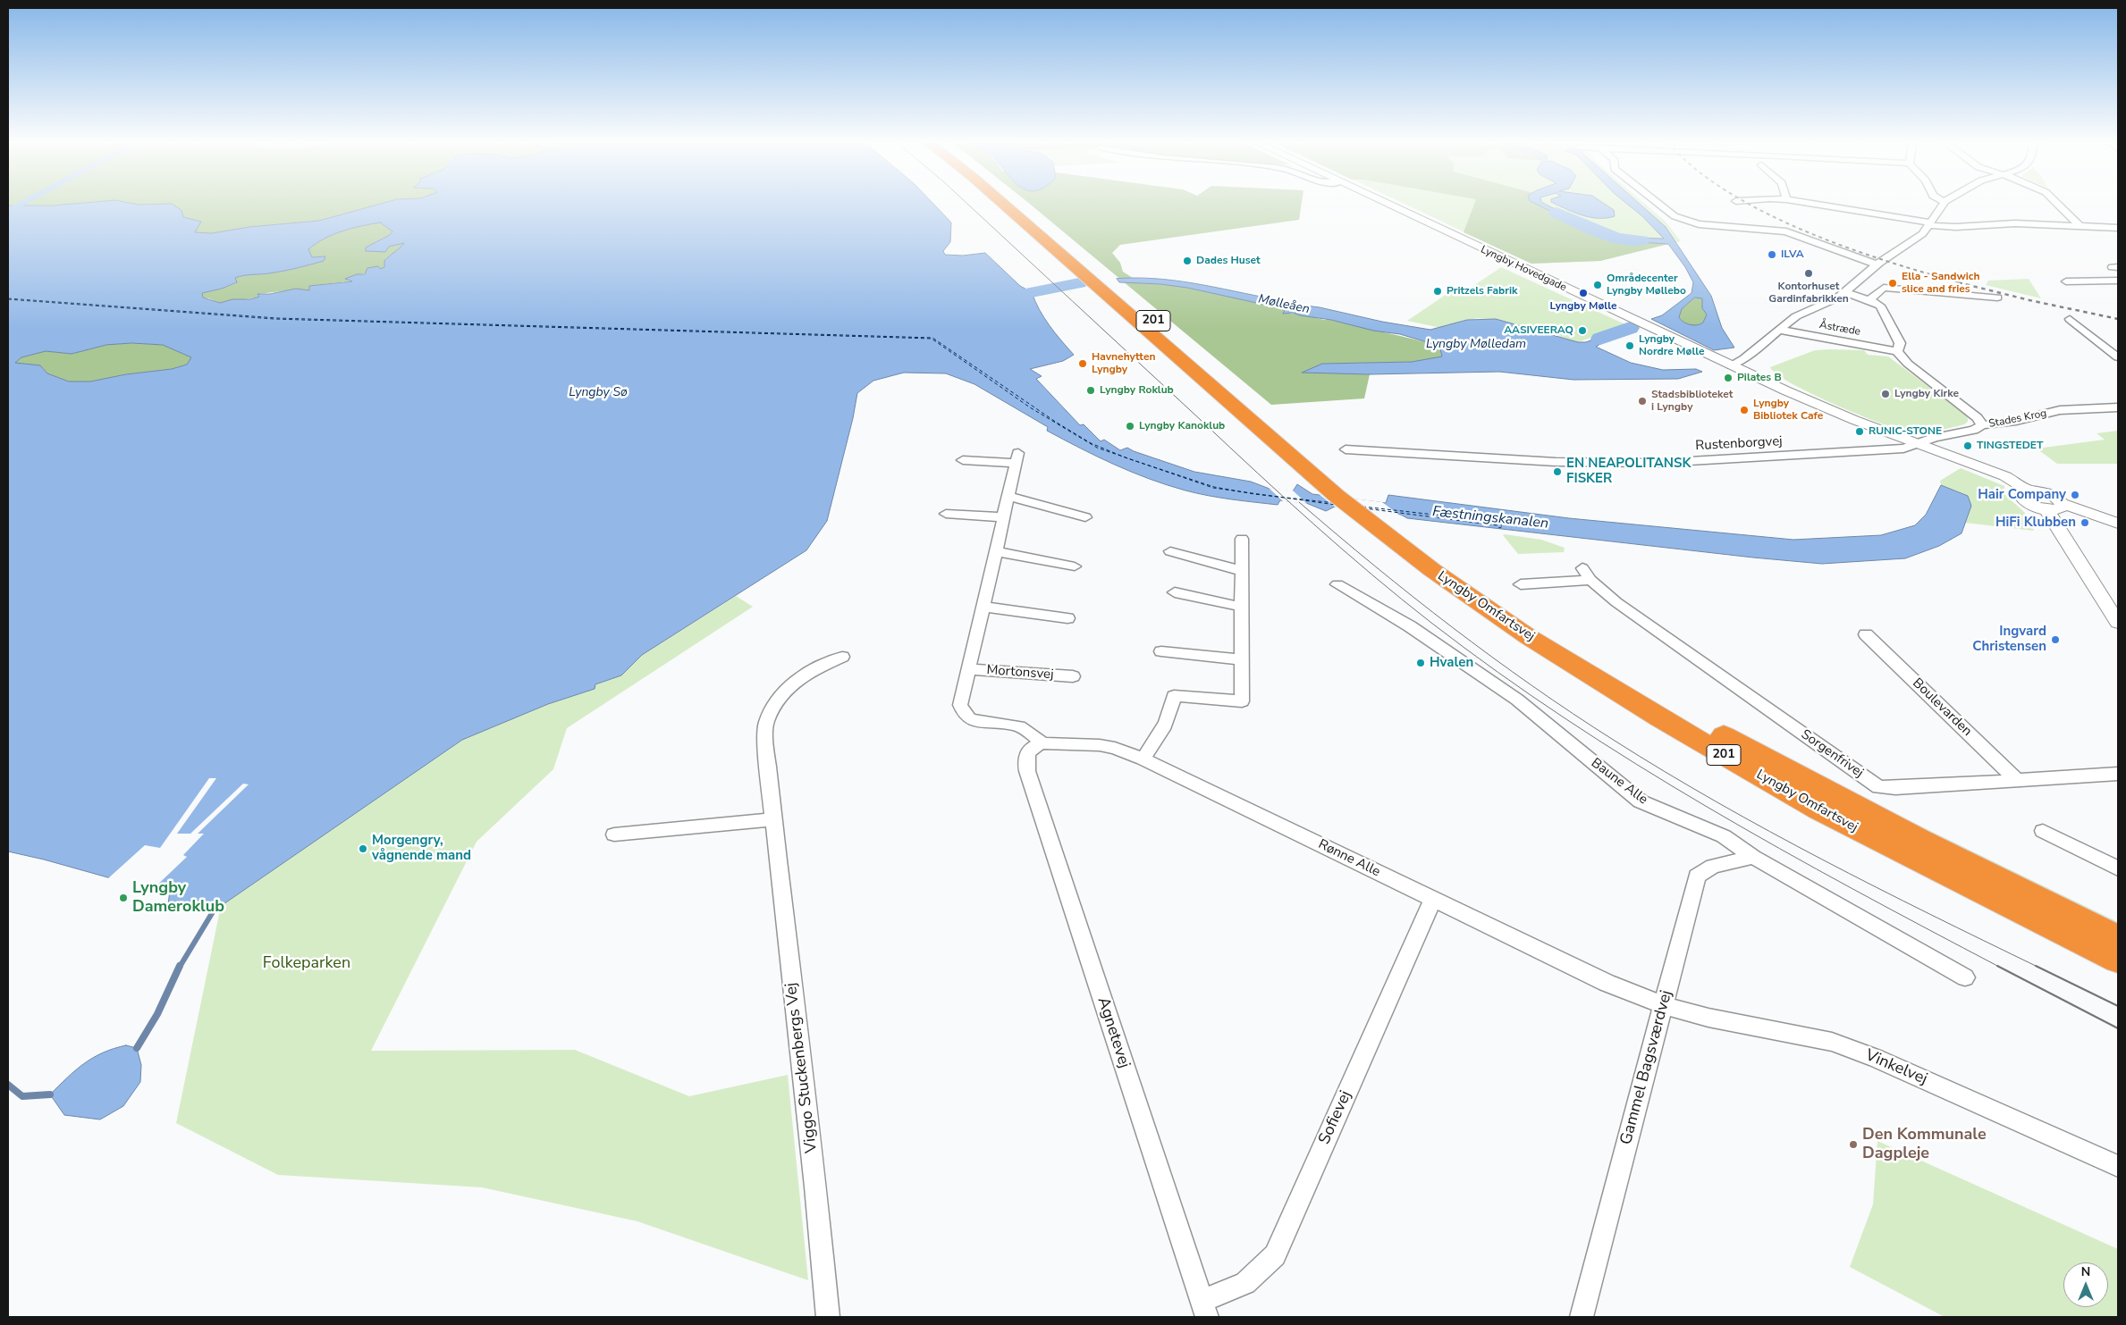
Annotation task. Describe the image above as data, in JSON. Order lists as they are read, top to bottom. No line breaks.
{"streets":{"highway":["201","Lyngby Omfartsvej"],"street":["Lyngby Hovedgade","Åstræde","Stades Krog","Rustenborgvej","Mortonsvej","Boulevarden","Sorgenfrivej","Baune Alle","Rønne Alle","Agnetevej","Viggo Stuckenbergs Vej","Gammel Bagsværdvej","Vinkelvej","Sofievej"]},"crossings":[["Lyngby Hovedgade","Stades Krog"],["Lyngby Hovedgade","Rustenborgvej"],["Stades Krog","Rustenborgvej"],["Mortonsvej","Rønne Alle"],["Mortonsvej","Agnetevej"],["Boulevarden","Sorgenfrivej"],["Baune Alle","Gammel Bagsværdvej"],["Rønne Alle","Agnetevej"],["Rønne Alle","Gammel Bagsværdvej"],["Rønne Alle","Vinkelvej"],["Rønne Alle","Sofievej"],["Agnetevej","Sofievej"],["Gammel Bagsværdvej","Vinkelvej"]],"water":["Mølleåen","Lyngby Mølledam","Lyngby Sø","Fæstningskanalen"],"parks":["Folkeparken"],"places":["ILVA","Dades Huset","Kontorhuset Gardinfabrikken","Ella - Sandwich slice and fries","Områdecenter Lyngby Møllebo","Pritzels Fabrik","Lyngby Mølle","AASIVEERAQ","Lyngby Nordre Mølle","Havnehytten Lyngby","Pilates B","Lyngby Roklub","Lyngby Kirke","Stadsbiblioteket i Lyngby","Lyngby Bibliotek Cafe","Lyngby Kanoklub","RUNIC-STONE","TINGSTEDET","EN NEAPOLITANSK FISKER","Hair Company","HiFi Klubben","Ingvard Christensen","Hvalen","Morgengry, vågnende mand","Lyngby Dameroklub","Den Kommunale Dagpleje"],"north":"top"}
